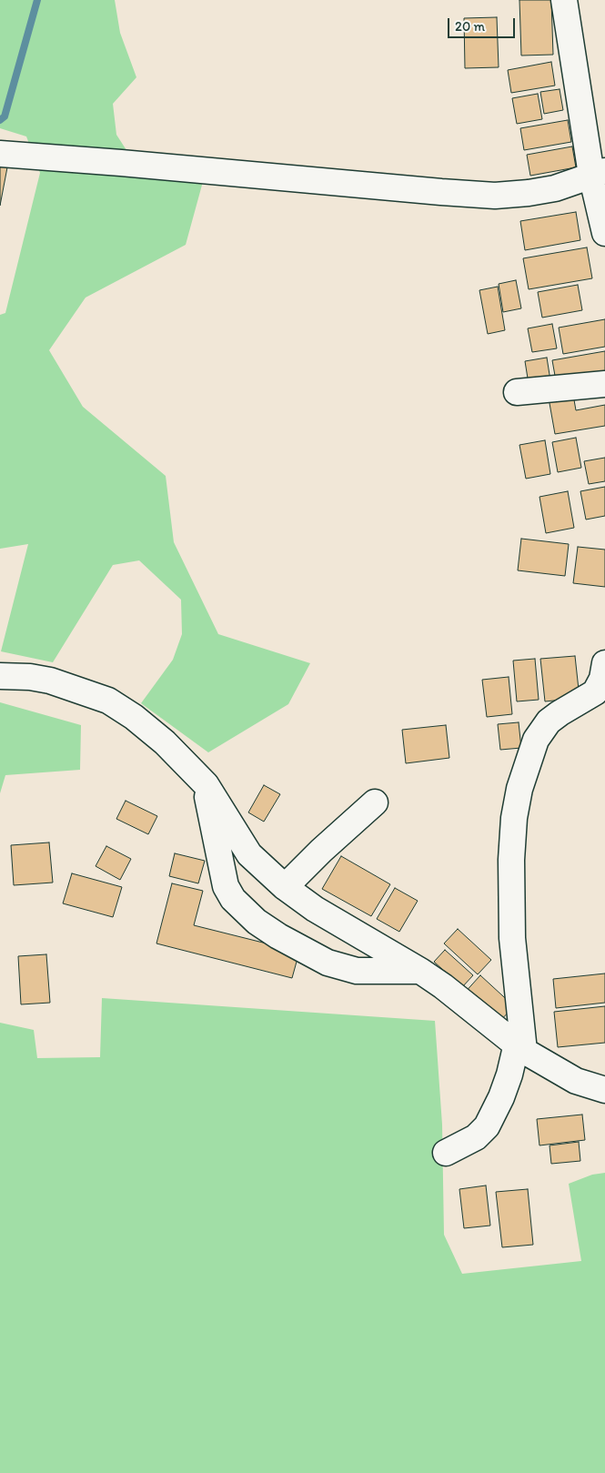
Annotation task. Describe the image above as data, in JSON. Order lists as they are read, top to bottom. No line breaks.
{"scale_bar":"20 m"}
